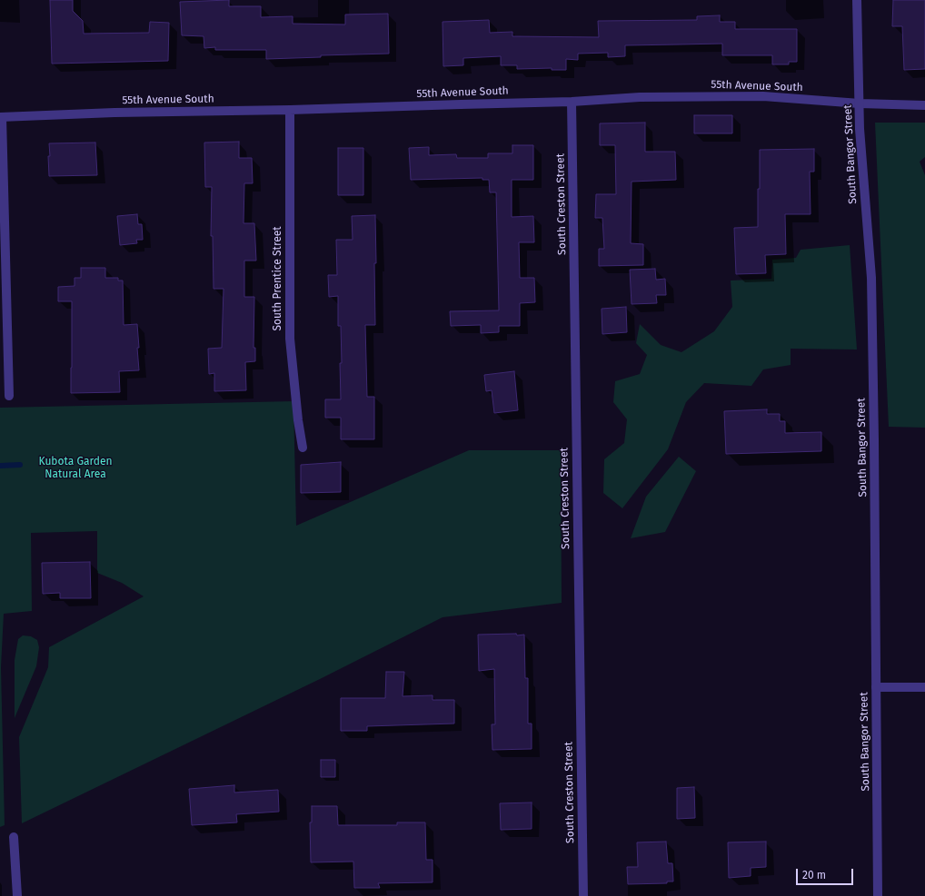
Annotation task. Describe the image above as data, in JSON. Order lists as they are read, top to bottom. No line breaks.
{"streets":{"street":["55th Avenue South","South Bangor Street","South Creston Street","South Prentice Street"]},"crossings":[["55th Avenue South","South Bangor Street"],["55th Avenue South","South Creston Street"],["55th Avenue South","South Prentice Street"]],"parks":["Kubota Garden Natural Area"],"scale_bar":"20 m"}
